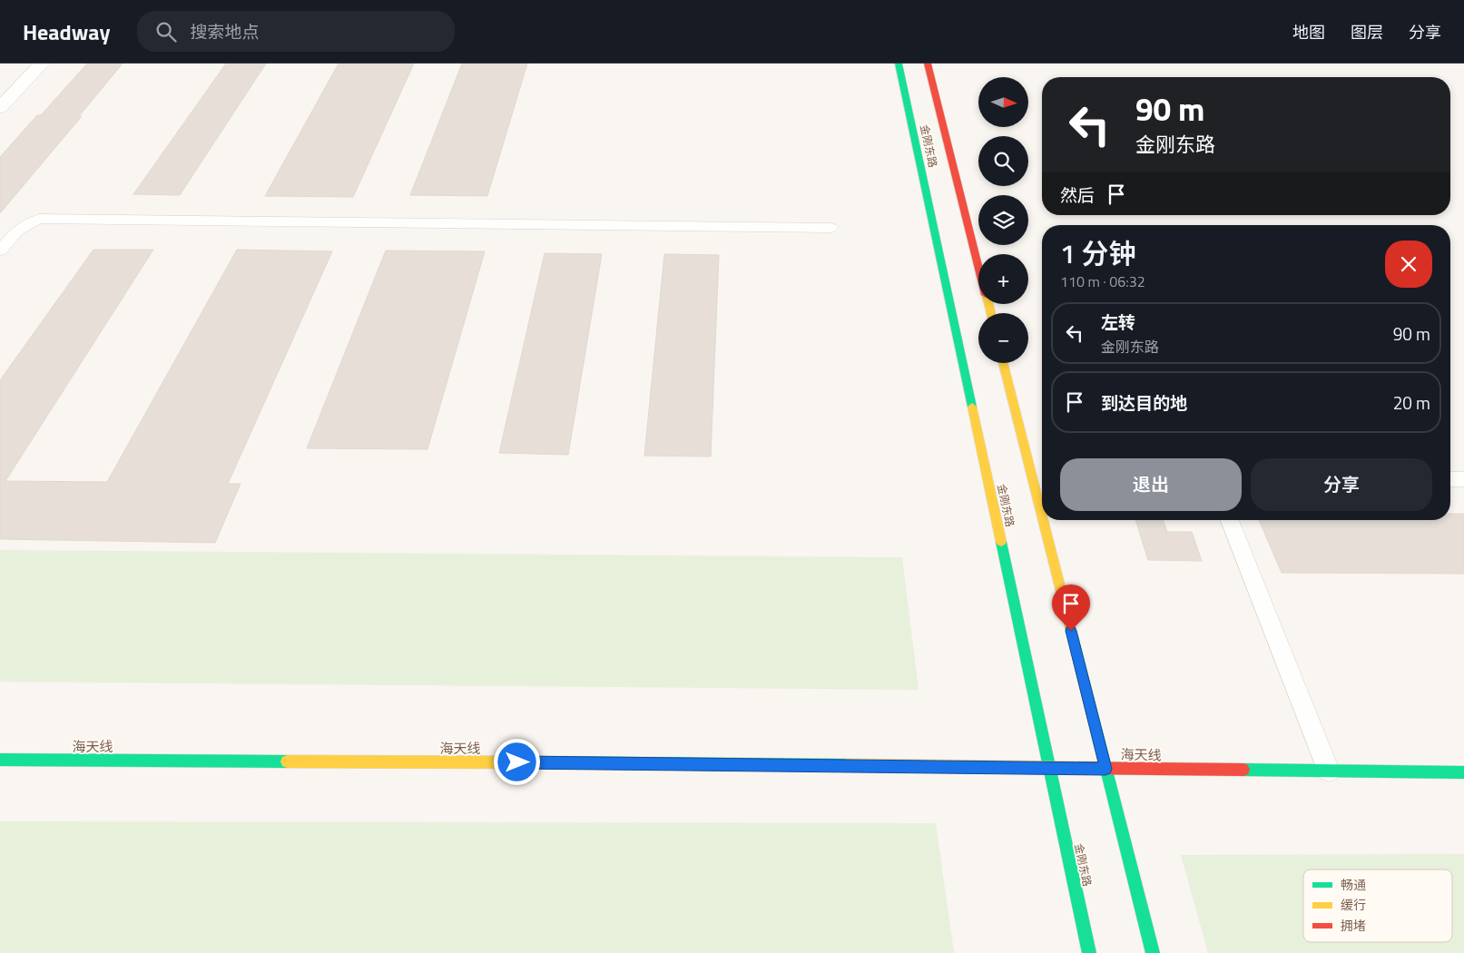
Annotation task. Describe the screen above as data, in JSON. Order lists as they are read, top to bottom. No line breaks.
{"streets":{"main road":["金刚东路","海天线"]},"crossings":[["金刚东路","海天线"]],"legend":["畅通","缓行","拥堵"],"north":"right","page":{"header":"Headway","search":"搜索地点","nav":["地图","图层","分享"],"map_buttons":["+","−"],"turn":["90 m","金刚东路"],"then":"然后","heading":["1 分钟","110 m · 06:32"],"list":[{"name":"左转","note":"金刚东路","value":"90 m"},{"name":"到达目的地","value":"20 m"}],"buttons":["退出","分享"]}}
